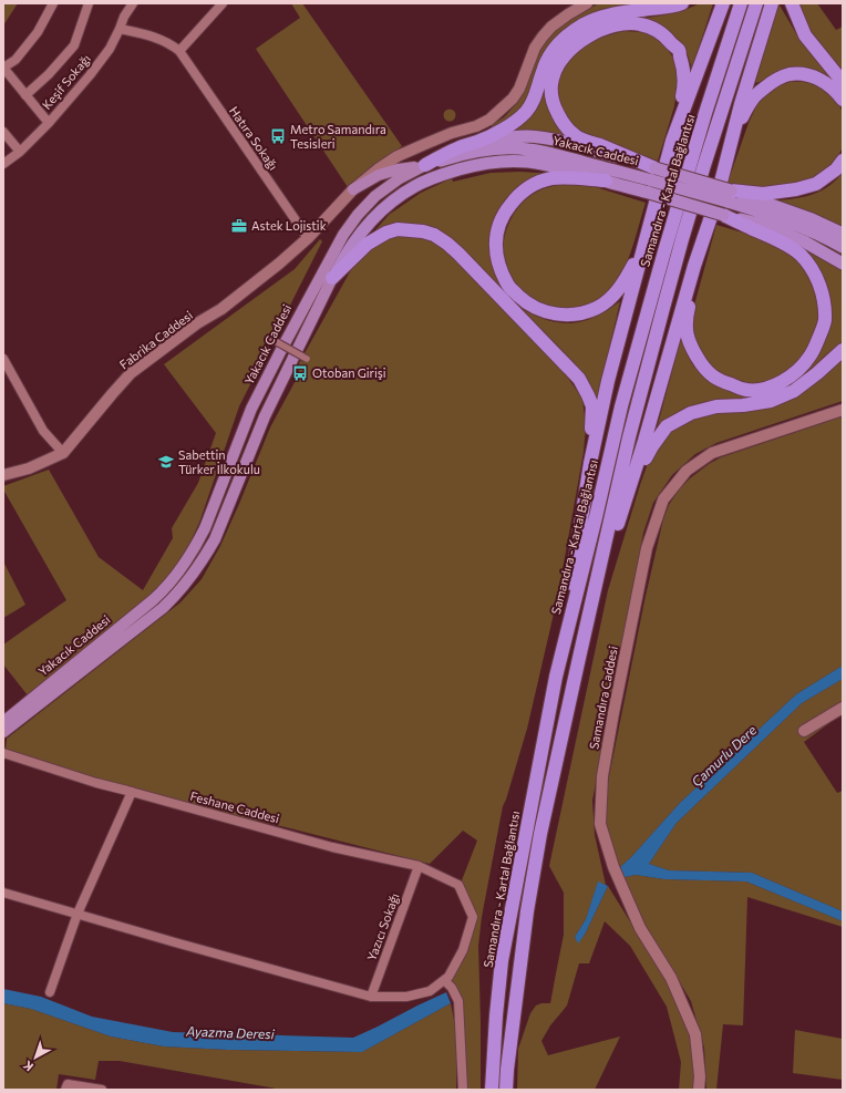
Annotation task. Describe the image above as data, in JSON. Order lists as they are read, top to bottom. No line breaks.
{"streets":{"highway":["Yakacık Caddesi","Samandıra - Kartal Bağlantısı"],"street":["Keşif Sokağı","Hatıra Sokağı","Fabrika Caddesi","Samandıra Caddesi","Feshane Caddesi","Yazıcı Sokağı"]},"crossings":[["Hatıra Sokağı","Fabrika Caddesi"],["Feshane Caddesi","Yazıcı Sokağı"]],"water":["Çamurlu Dere","Ayazma Deresi"],"places":{"bus stop":["Metro Samandıra Tesisleri","Otoban Girişi"],"office":["Astek Lojistik"],"school or university":["Sabettin Türker İlkokulu"]},"north":"bottom left"}
